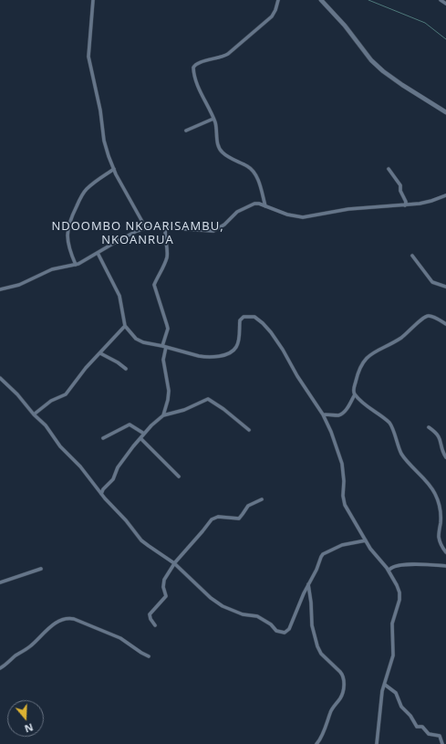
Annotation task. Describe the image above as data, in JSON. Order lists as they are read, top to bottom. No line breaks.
{"districts":["NDOOMBO NKOARISAMBU, NKOANRUA"],"north":"bottom"}
